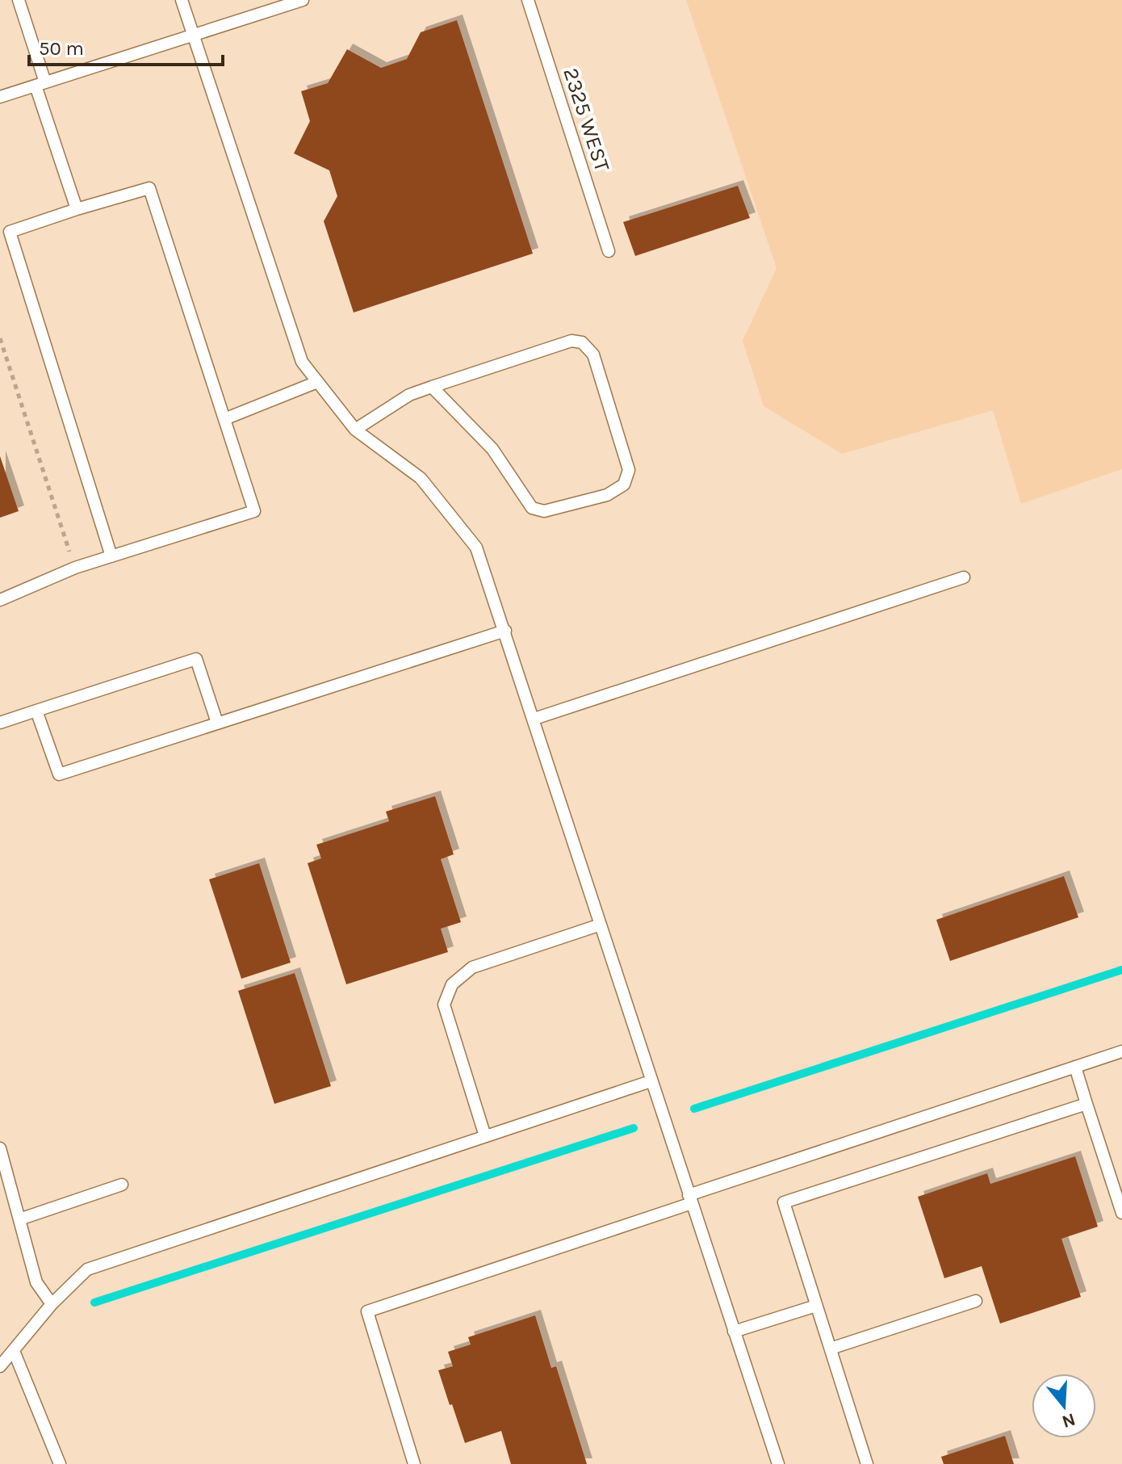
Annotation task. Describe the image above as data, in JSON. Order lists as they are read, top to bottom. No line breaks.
{"streets":{"lane":["2325 WEST"]},"scale_bar":"50 m","north":"bottom"}
